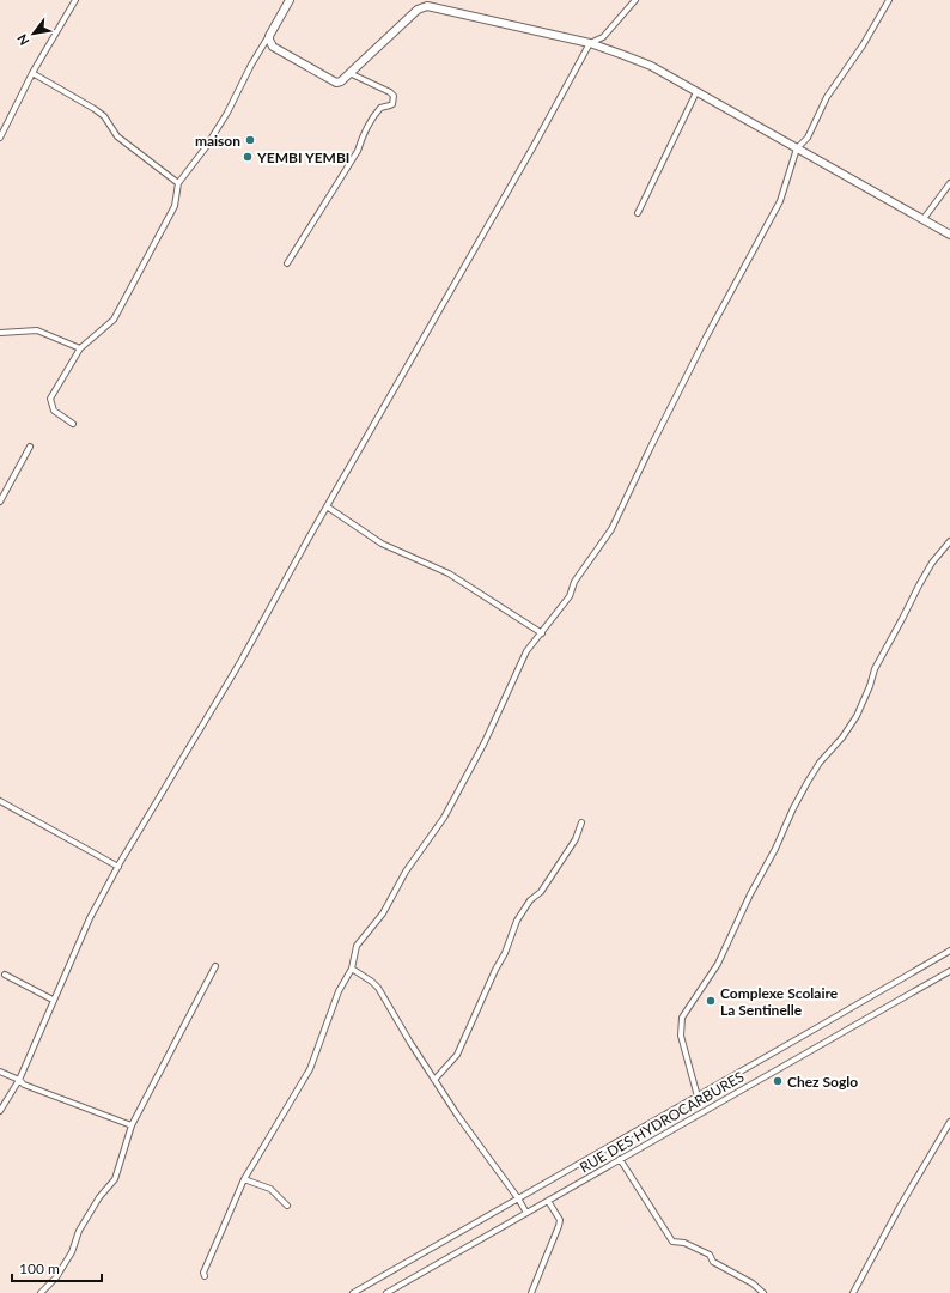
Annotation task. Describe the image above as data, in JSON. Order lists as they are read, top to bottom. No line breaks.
{"streets":{"street":["RUE DES HYDROCARBURES"]},"places":["maison","YEMBI YEMBI","Complexe Scolaire La Sentinelle","Chez Soglo"],"scale_bar":"100 m","north":"bottom left"}
